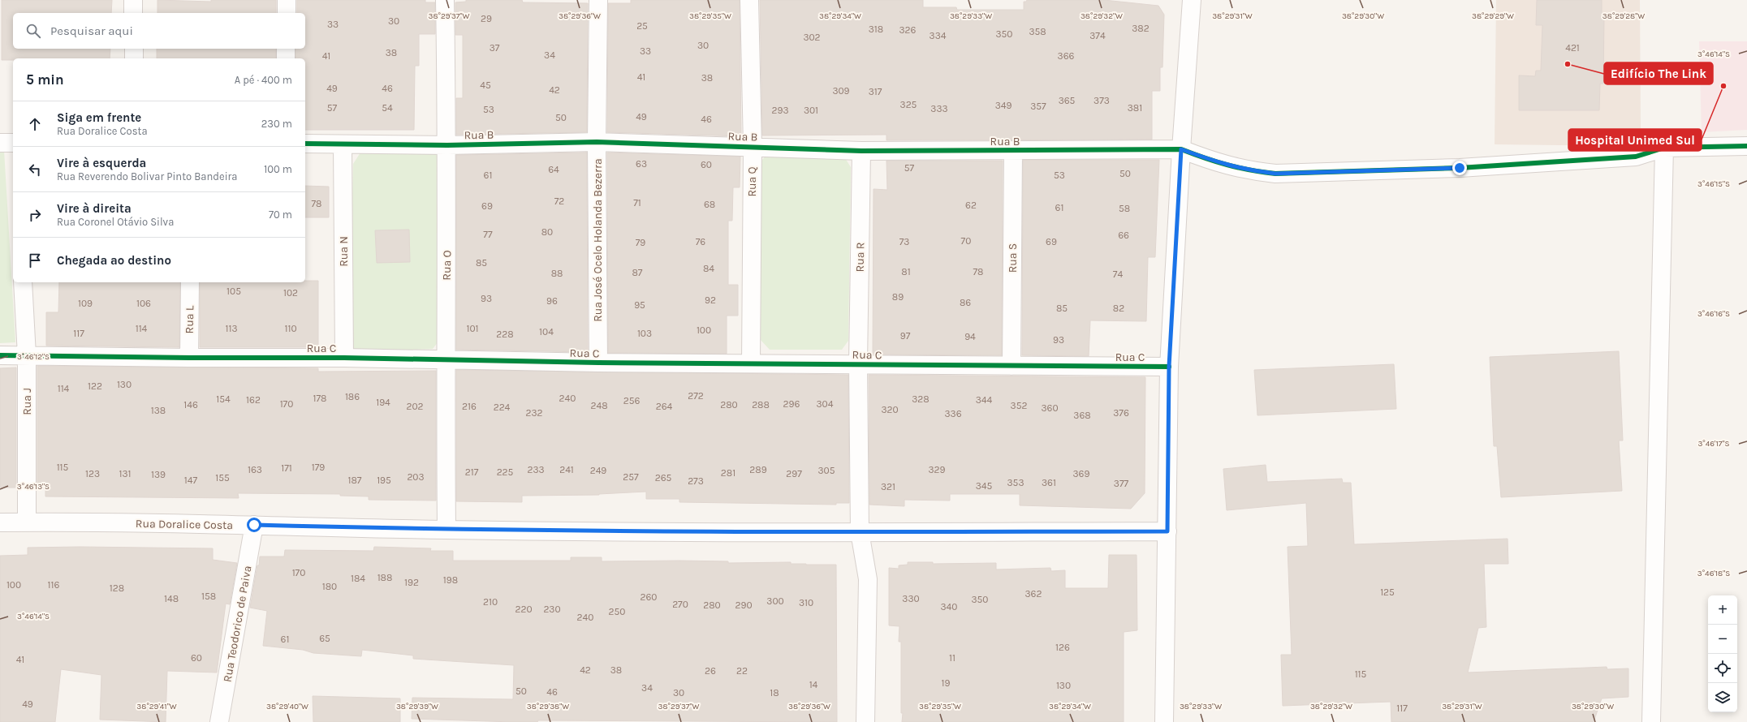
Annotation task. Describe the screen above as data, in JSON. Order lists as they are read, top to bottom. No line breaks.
{"streets":{"street":["Rua B","Rua Q","Rua José Ocelo Holanda Bezerra","Rua N","Rua R","Rua S","Rua O","Rua L","Rua C","Rua J","Rua Doralice Costa","Rua Teodorico de Paiva"]},"crossings":[["Rua B","Rua Q"],["Rua B","Rua José Ocelo Holanda Bezerra"],["Rua B","Rua N"],["Rua B","Rua R"],["Rua B","Rua S"],["Rua B","Rua O"],["Rua Q","Rua C"],["Rua José Ocelo Holanda Bezerra","Rua C"],["Rua N","Rua C"],["Rua R","Rua C"],["Rua R","Rua Doralice Costa"],["Rua S","Rua C"],["Rua O","Rua C"],["Rua O","Rua Doralice Costa"],["Rua L","Rua C"],["Rua C","Rua J"],["Rua J","Rua Doralice Costa"],["Rua Doralice Costa","Rua Teodorico de Paiva"]],"places":["Edifício The Link","Hospital Unimed Sul"],"house_numbers":["29","30","33","25","382","318","326","358","350","334","374","302","30","37","421","33","38","34","41","366","41","38","45","49","46","42","309","317","365","373","325","349","357","57","54","381","333","53","293","301","49","50","46","63","60","57","64","50","61","53","72","71","78","68","62","69","61","58","80","77","66","70","76","73","69","79","85","84","81","78","87","88","74","105","102","89","93","92","96","86","109","106","95","85","82","114","113","110","101","100","104","117","103","228","97","94","93","130","122","114","272","186","178","240","154","328","162","344","256","194","170","296","304","146","280","288","248","352","202","216","264","224","360","320","138","232","376","336","368","115","179","171","163","233","241","289","329","249","305","217","225","281","123","131","297","369","139","203","257","155","265","147","187","195","273","353","361","377","345","321","170","188","184","198","192","100","116","180","128","125","362","158","260","148","330","350","300","210","310","270","280","290","340","220","230","250","240","65","61","126","60","11","41","42","38","26","22","115","19","14","130","34","50","46","30","18","49","117"],"page":{"search":"Pesquisar aqui","heading":["5 min","A pé · 400 m"],"list":[["Siga em frente","Rua Doralice Costa","230 m"],["Vire à esquerda","Rua Reverendo Bolivar Pinto Bandeira","100 m"],["Vire à direita","Rua Coronel Otávio Silva","70 m"],"Chegada ao destino"],"map_buttons":["+","−"]},"coordinates":["38°29'37\"W","38°29'36\"W","38°29'35\"W","38°29'34\"W","38°29'33\"W","38°29'32\"W","38°29'31\"W","38°29'30\"W","38°29'29\"W","38°29'28\"W","3°46'14\"S","3°46'15\"S","3°46'16\"S","3°46'12\"S","3°46'17\"S","3°46'13\"S","3°46'18\"S","38°29'41\"W","38°29'40\"W","38°29'39\"W","38°29'38\"W"]}
